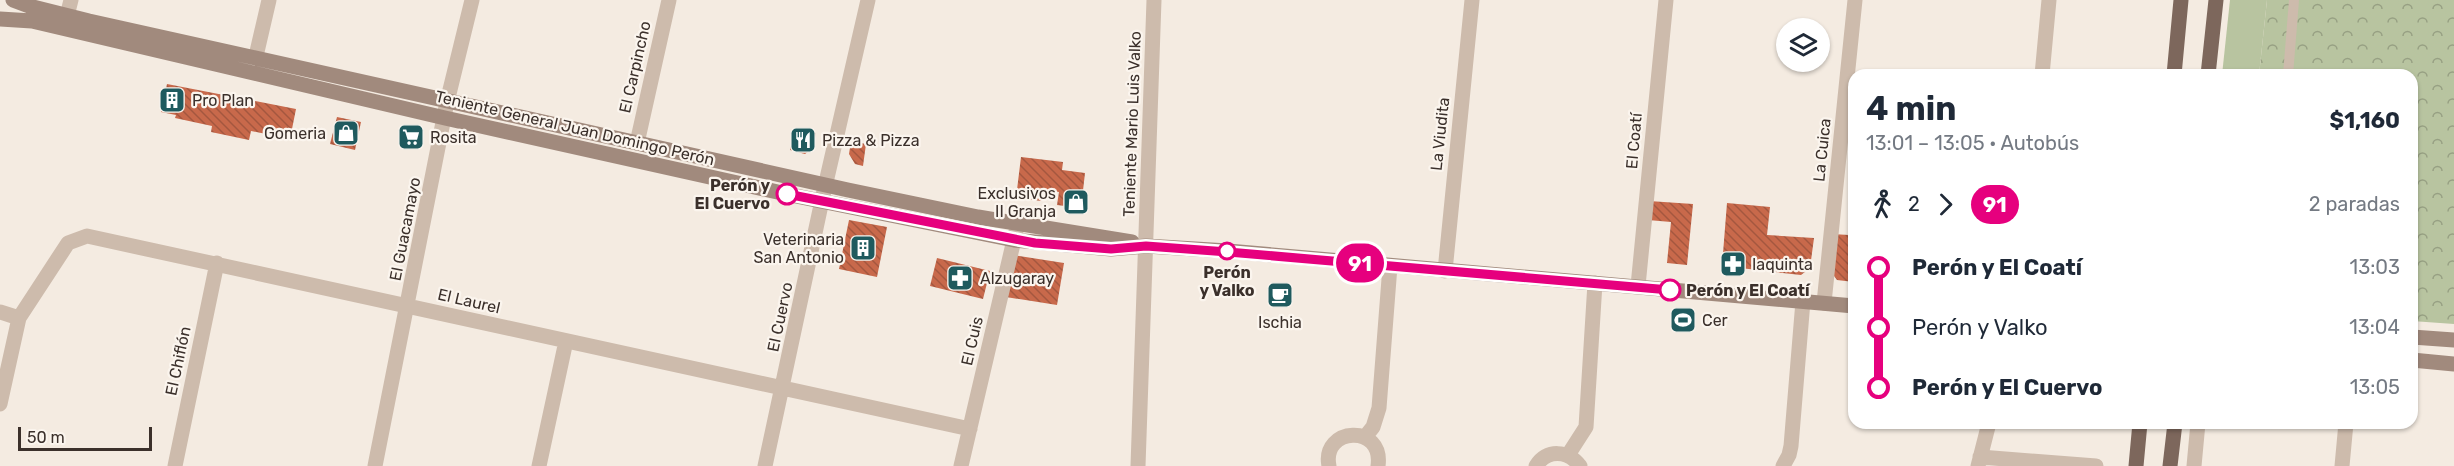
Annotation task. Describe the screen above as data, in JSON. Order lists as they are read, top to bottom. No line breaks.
{"streets":{"main road":["Teniente General Juan Domingo Perón"],"street":["El Carpincho","Teniente Mario Luis Valko","La Viudita","El Coatí","La Cuica","El Guacamayo","El Laurel","El Cuervo","El Cuis","El Chiflón"]},"crossings":[["El Carpincho","Teniente General Juan Domingo Perón"],["Teniente Mario Luis Valko","Teniente General Juan Domingo Perón"],["Teniente General Juan Domingo Perón","La Viudita"],["Teniente General Juan Domingo Perón","El Coatí"],["Teniente General Juan Domingo Perón","La Cuica"],["Teniente General Juan Domingo Perón","El Guacamayo"],["Teniente General Juan Domingo Perón","El Cuervo"],["Teniente General Juan Domingo Perón","El Cuis"],["El Guacamayo","El Laurel"],["El Laurel","El Cuervo"],["El Laurel","El Cuis"],["El Laurel","El Chiflón"]],"places":{"building":["Pro Plan","Veterinaria San Antonio"],"shop":["Gomeria","Exclusivos II Granja"],"supermarket":["Rosita"],"restaurant":["Pizza & Pizza"],"other":["Perón y El Cuervo","Perón y Valko","Perón y El Coatí"],"pharmacy":["Iaquinta","Alzugaray"],"cafe":["Ischia"],"sports":["Cer"]},"lines":["bus line 91"],"scale_bar":"50 m","page":{"on_map":"91","heading":["4 min","13:01 – 13:05 · Autobús","$1,160"],"legs":["2","91","2 paradas"],"list":[{"name":"Perón y El Coatí","value":"13:03"},{"name":"Perón y Valko","value":"13:04"},{"name":"Perón y El Cuervo","value":"13:05"}],"scale":"50 m"}}
